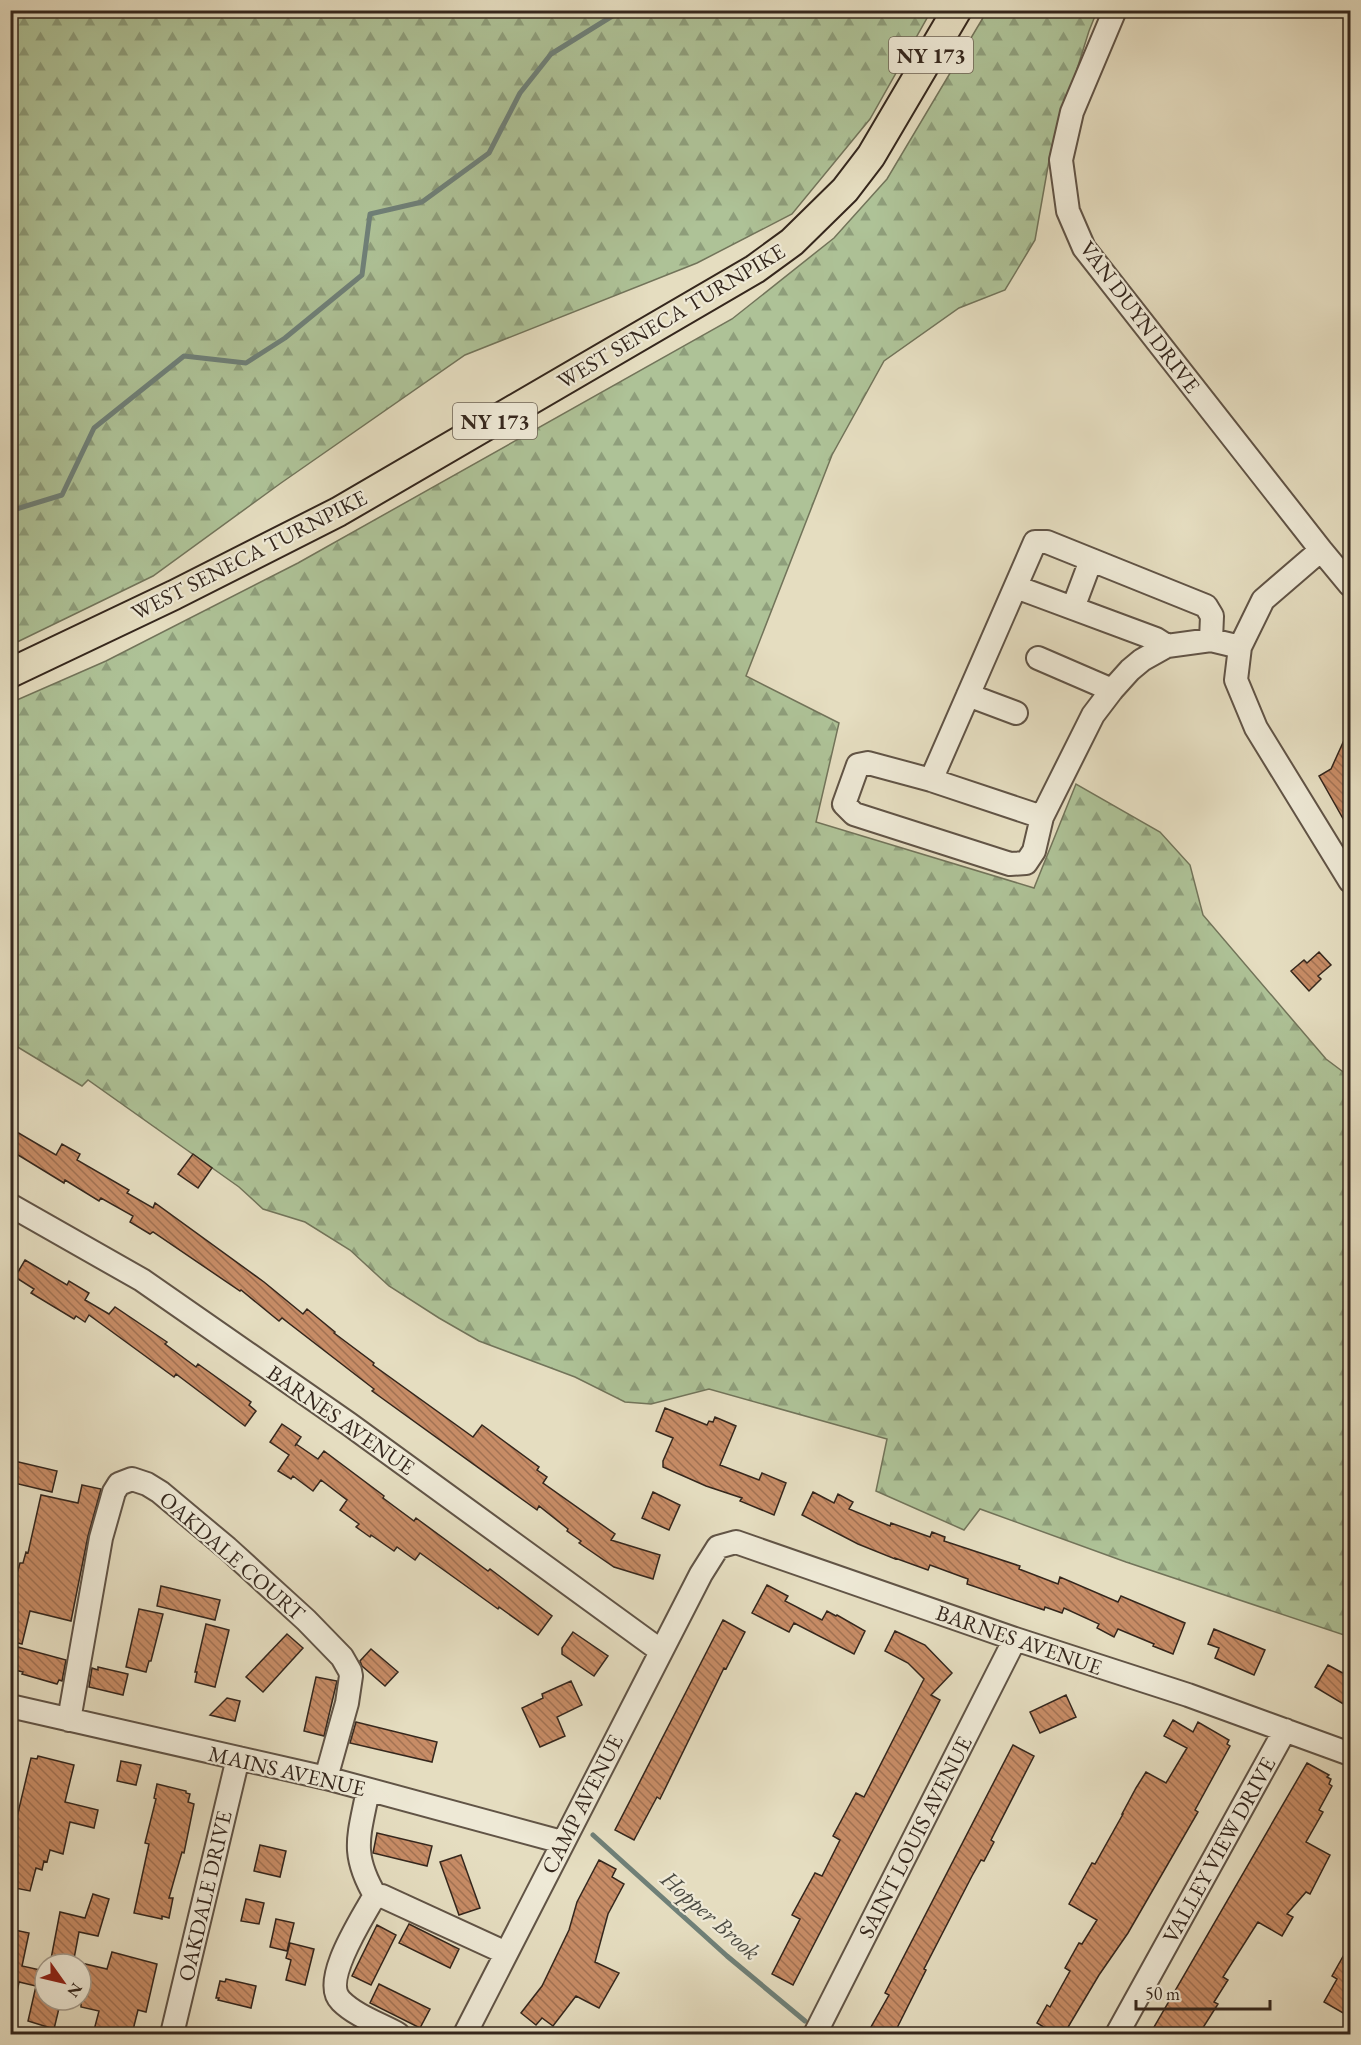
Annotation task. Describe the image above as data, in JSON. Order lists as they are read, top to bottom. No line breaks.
{"streets":{"main road":["NY 173","WEST SENECA TURNPIKE"],"street":["VAN DUYN DRIVE","BARNES AVENUE","OAKDALE COURT","MAINS AVENUE","CAMP AVENUE","SAINT LOUIS AVENUE","VALLEY VIEW DRIVE","OAKDALE DRIVE"]},"crossings":[["BARNES AVENUE","CAMP AVENUE"],["BARNES AVENUE","SAINT LOUIS AVENUE"],["BARNES AVENUE","VALLEY VIEW DRIVE"],["OAKDALE COURT","MAINS AVENUE"],["MAINS AVENUE","CAMP AVENUE"],["MAINS AVENUE","OAKDALE DRIVE"]],"water":["Hopper Brook"],"scale_bar":"50 m","north":"bottom right"}
